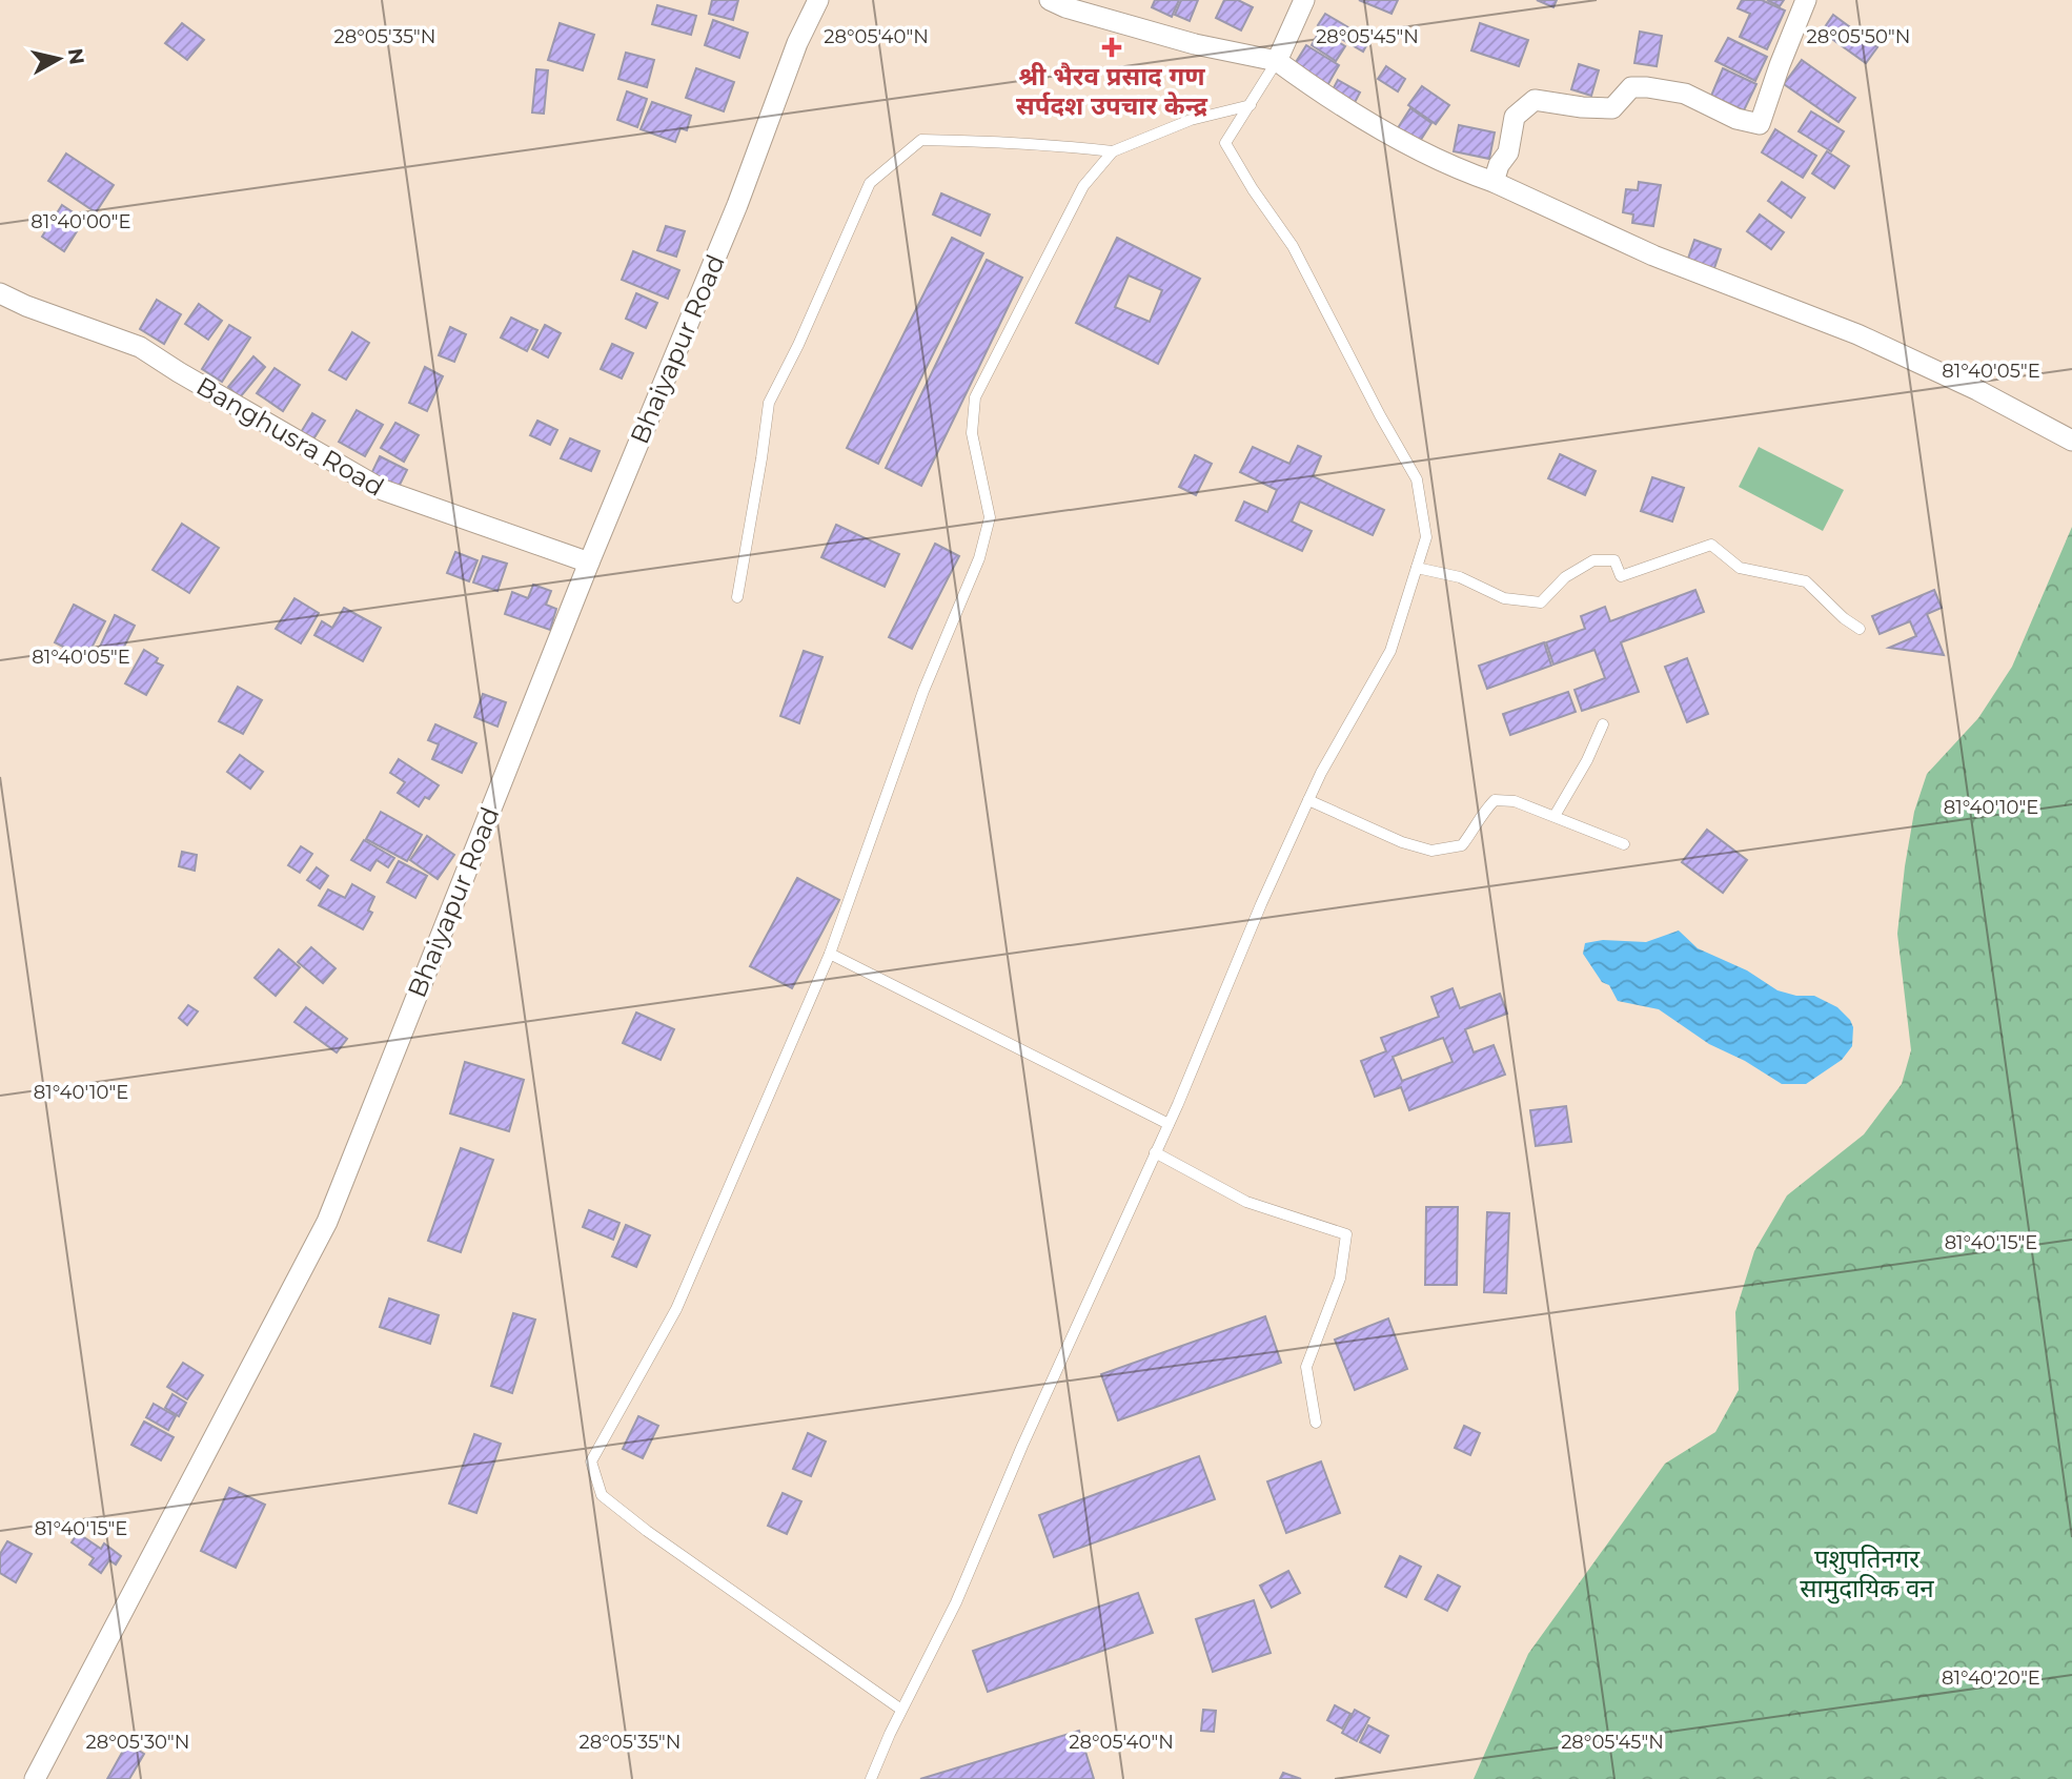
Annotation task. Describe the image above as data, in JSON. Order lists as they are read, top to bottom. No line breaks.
{"streets":{"street":["Bhaiyapur Road","Banghusra Road"]},"crossings":[["Bhaiyapur Road","Banghusra Road"]],"parks":["पशुपतिनगर सामुदायिक वन"],"places":{"health":["श्री भैरव प्रसाद गण सर्पदश उपचार केन्द्र"]},"north":"right","coordinates":["28°05'35\"N","28°05'40\"N","28°05'45\"N","28°05'50\"N","81°40'00\"E","81°40'05\"E","81°40'10\"E","81°40'15\"E","81°40'20\"E","28°05'30\"N"]}
